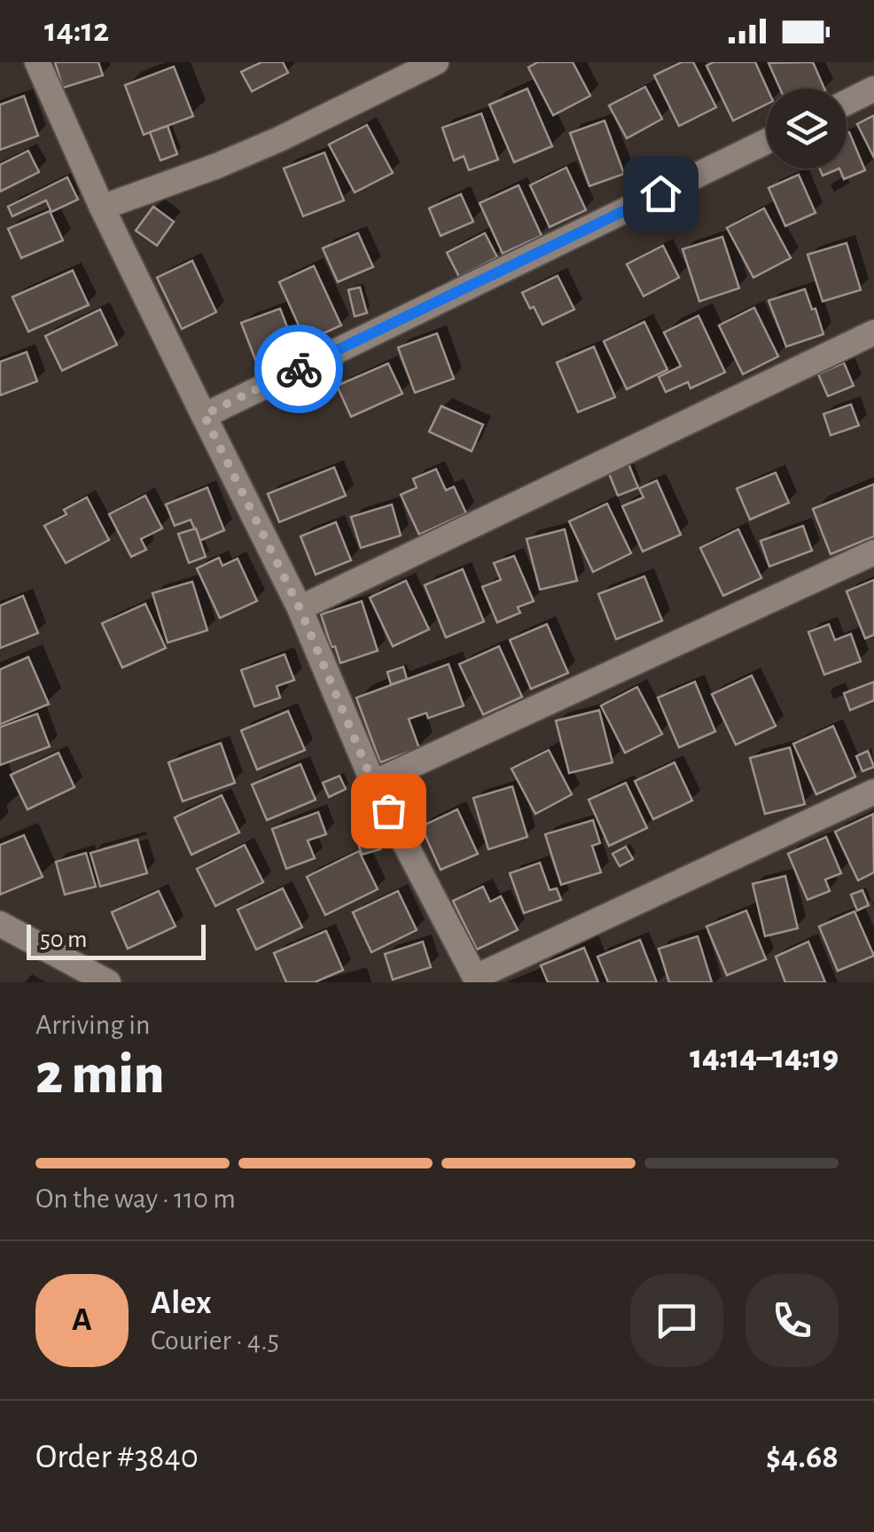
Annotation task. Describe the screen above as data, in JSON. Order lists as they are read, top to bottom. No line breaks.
{"scale_bar":"50 m","page":{"status":"14:12","scale":"50 m","heading":["2 min","Arriving in","14:14–14:19"],"panel":["Alex","Courier · 4.5","Order #3840","$4.68"],"bar":"On the way · 110 m","round":"A"}}
